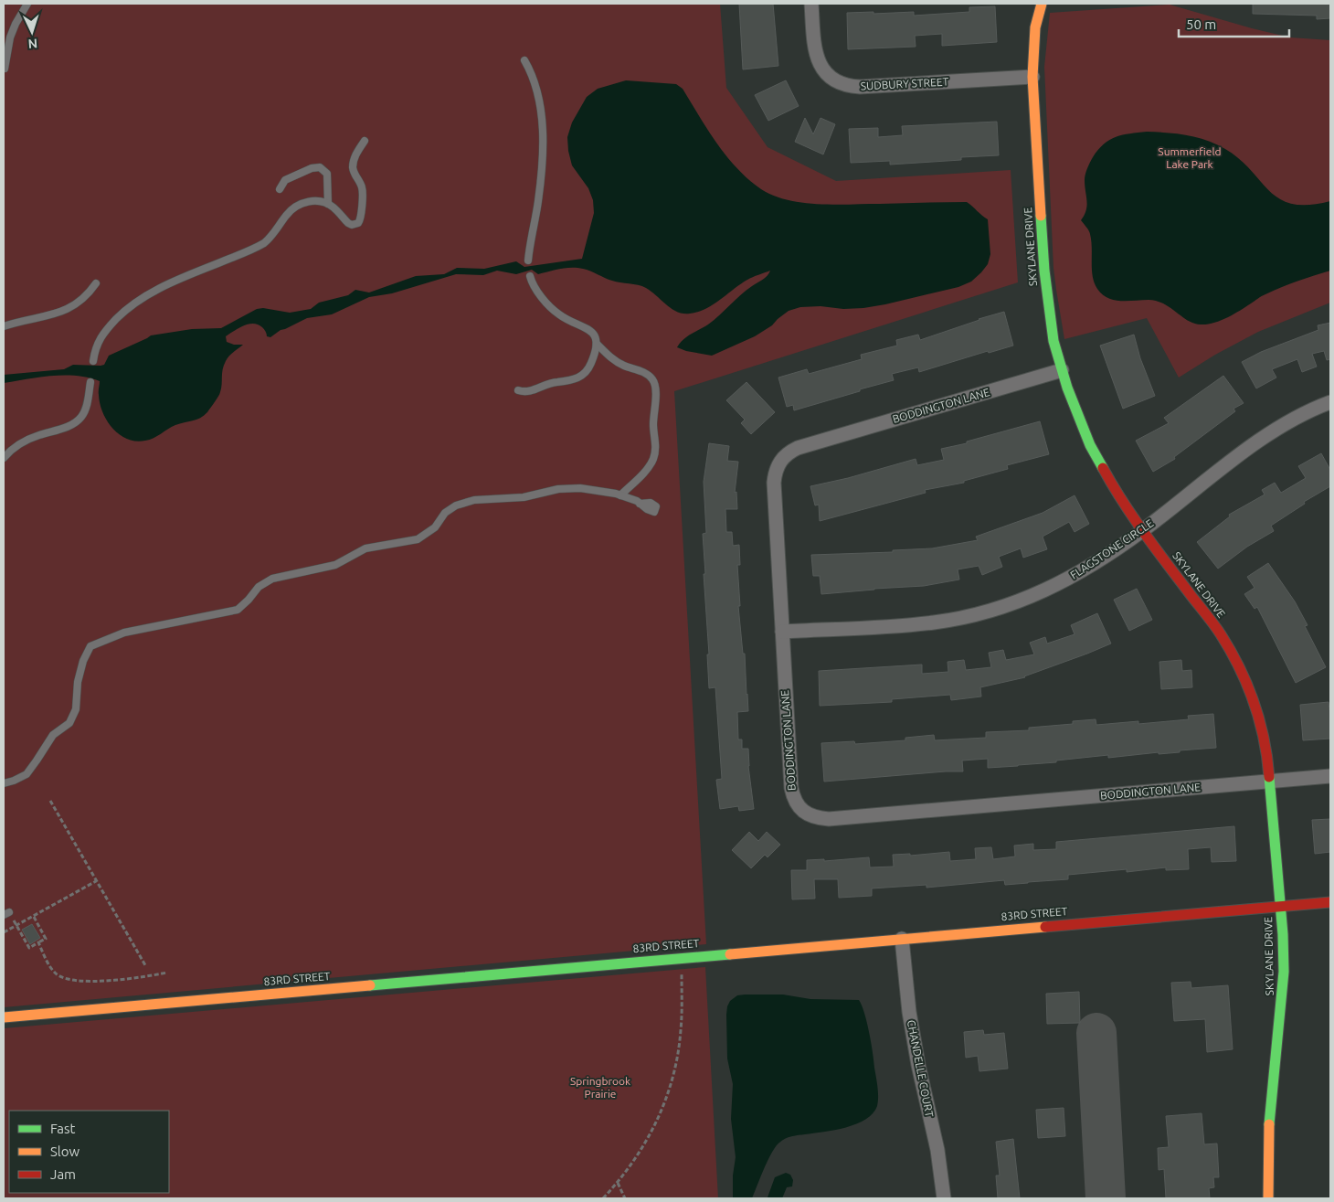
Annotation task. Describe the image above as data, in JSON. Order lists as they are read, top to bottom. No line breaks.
{"streets":{"street":["SUDBURY STREET","SKYLANE DRIVE","BODDINGTON LANE","FLAGSTONE CIRCLE","83RD STREET","CHANDELLE COURT"]},"crossings":[["SUDBURY STREET","SKYLANE DRIVE"],["SKYLANE DRIVE","BODDINGTON LANE"],["SKYLANE DRIVE","FLAGSTONE CIRCLE"],["SKYLANE DRIVE","83RD STREET"],["BODDINGTON LANE","FLAGSTONE CIRCLE"],["83RD STREET","CHANDELLE COURT"]],"parks":["Summerfield Lake Park","Springbrook Prairie"],"legend":["Fast","Slow","Jam"],"scale_bar":"50 m","north":"bottom"}
